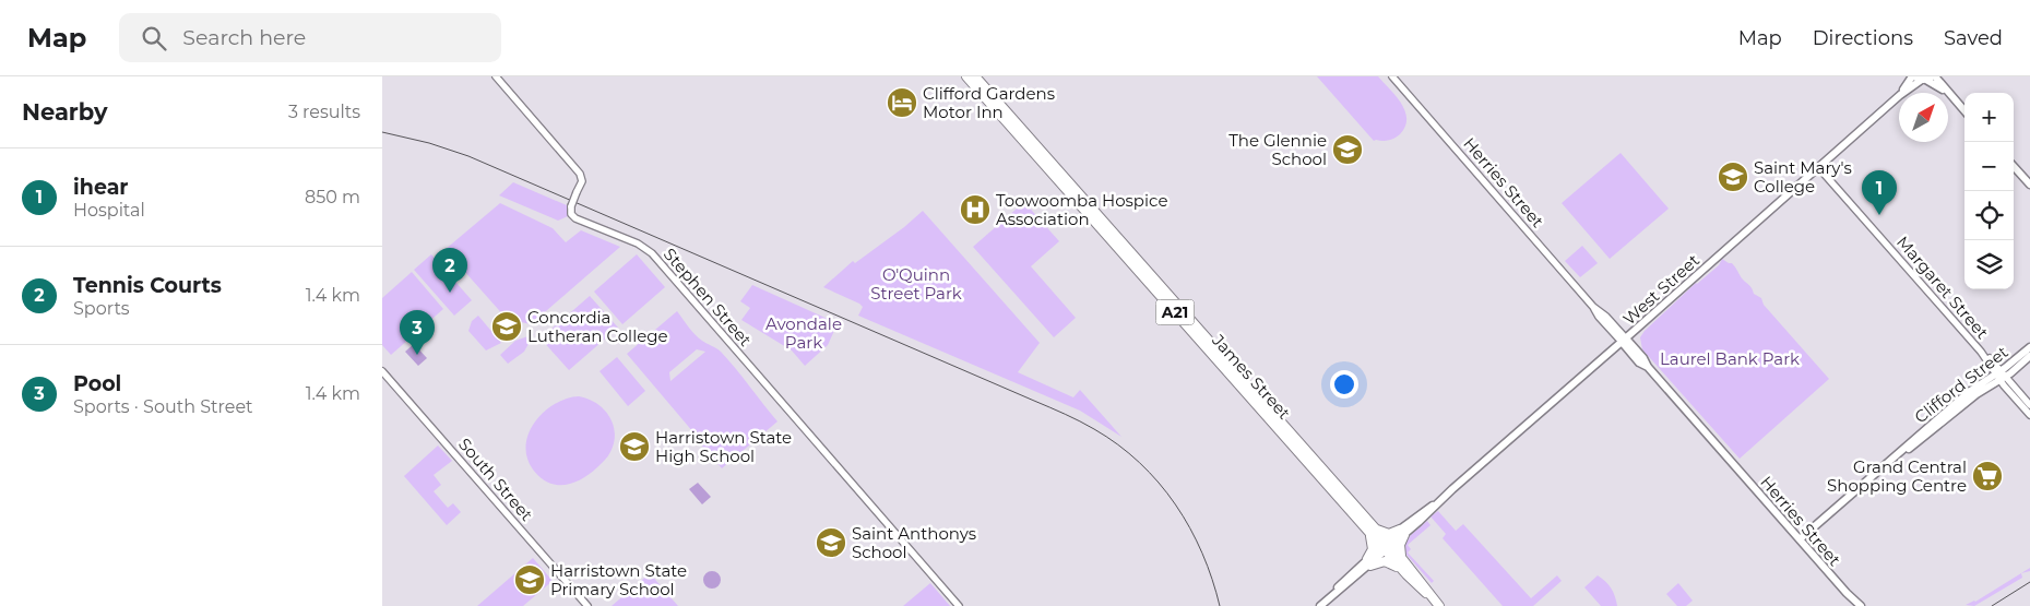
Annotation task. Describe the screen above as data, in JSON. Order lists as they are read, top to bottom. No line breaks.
{"streets":{"highway":["A21","James Street"],"main road":["Herries Street","West Street","Clifford Street"],"street":["Margaret Street","Stephen Street","South Street"]},"crossings":[["Herries Street","West Street"],["Herries Street","Clifford Street"],["Margaret Street","West Street"],["Margaret Street","Clifford Street"],["West Street","James Street"]],"parks":["O'Quinn Street Park","Avondale Park","Laurel Bank Park"],"places":{"hotel":["Clifford Gardens Motor Inn"],"school or university":["The Glennie School","Saint Mary's College","Concordia Lutheran College","Harristown State High School","Saint Anthonys School","Harristown State Primary School"],"hospital":["Toowoomba Hospice Association"],"supermarket":["Grand Central Shopping Centre"]},"north":"top right","page":{"header":"Map","search":"Search here","nav":["Map","Directions","Saved"],"heading":["Nearby","3 results"],"map_buttons":["+","−"],"list":[{"mark":"1","name":"ihear","note":"Hospital","value":"850 m"},{"mark":"2","name":"Tennis Courts","note":"Sports","value":"1.4 km"},{"mark":"3","name":"Pool","note":"Sports · South Street","value":"1.4 km"}],"pins":["1","2","3"]}}
